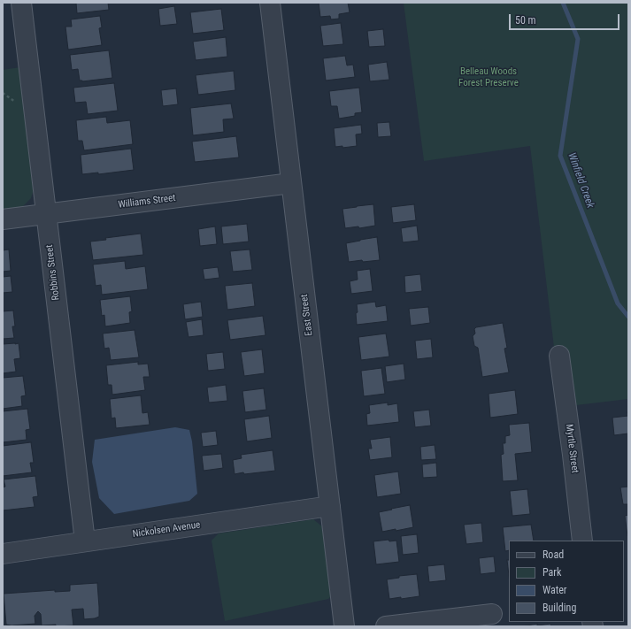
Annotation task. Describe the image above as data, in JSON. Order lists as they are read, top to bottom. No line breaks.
{"streets":{"street":["Williams Street","Robbins Street","East Street","Myrtle Street","Nickolsen Avenue"]},"crossings":[["Williams Street","Robbins Street"],["Williams Street","East Street"],["Robbins Street","Nickolsen Avenue"],["East Street","Nickolsen Avenue"]],"water":["Winfield Creek"],"parks":["Belleau Woods Forest Preserve"],"legend":["Road","Park","Water","Building"],"scale_bar":"50 m"}
